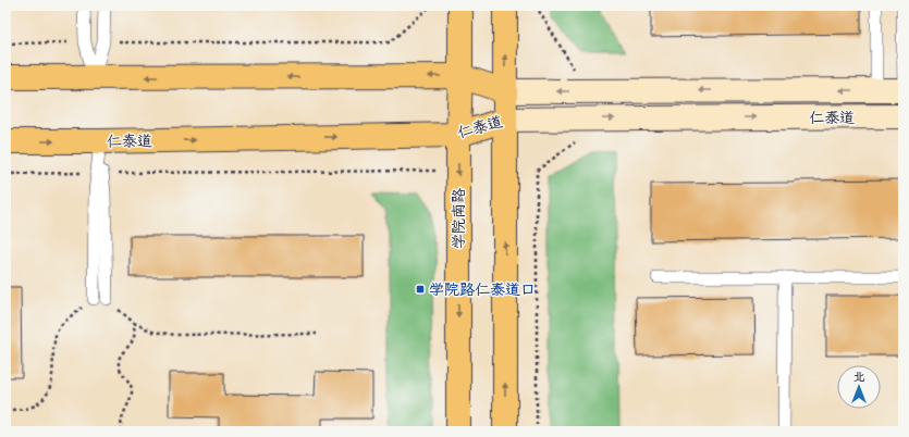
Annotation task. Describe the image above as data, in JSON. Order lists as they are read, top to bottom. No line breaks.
{"streets":{"main road":["仁泰道","学院南路"]},"crossings":[["仁泰道","学院南路"]],"places":{"transit":["学院路仁泰道口"]},"north":"top"}
